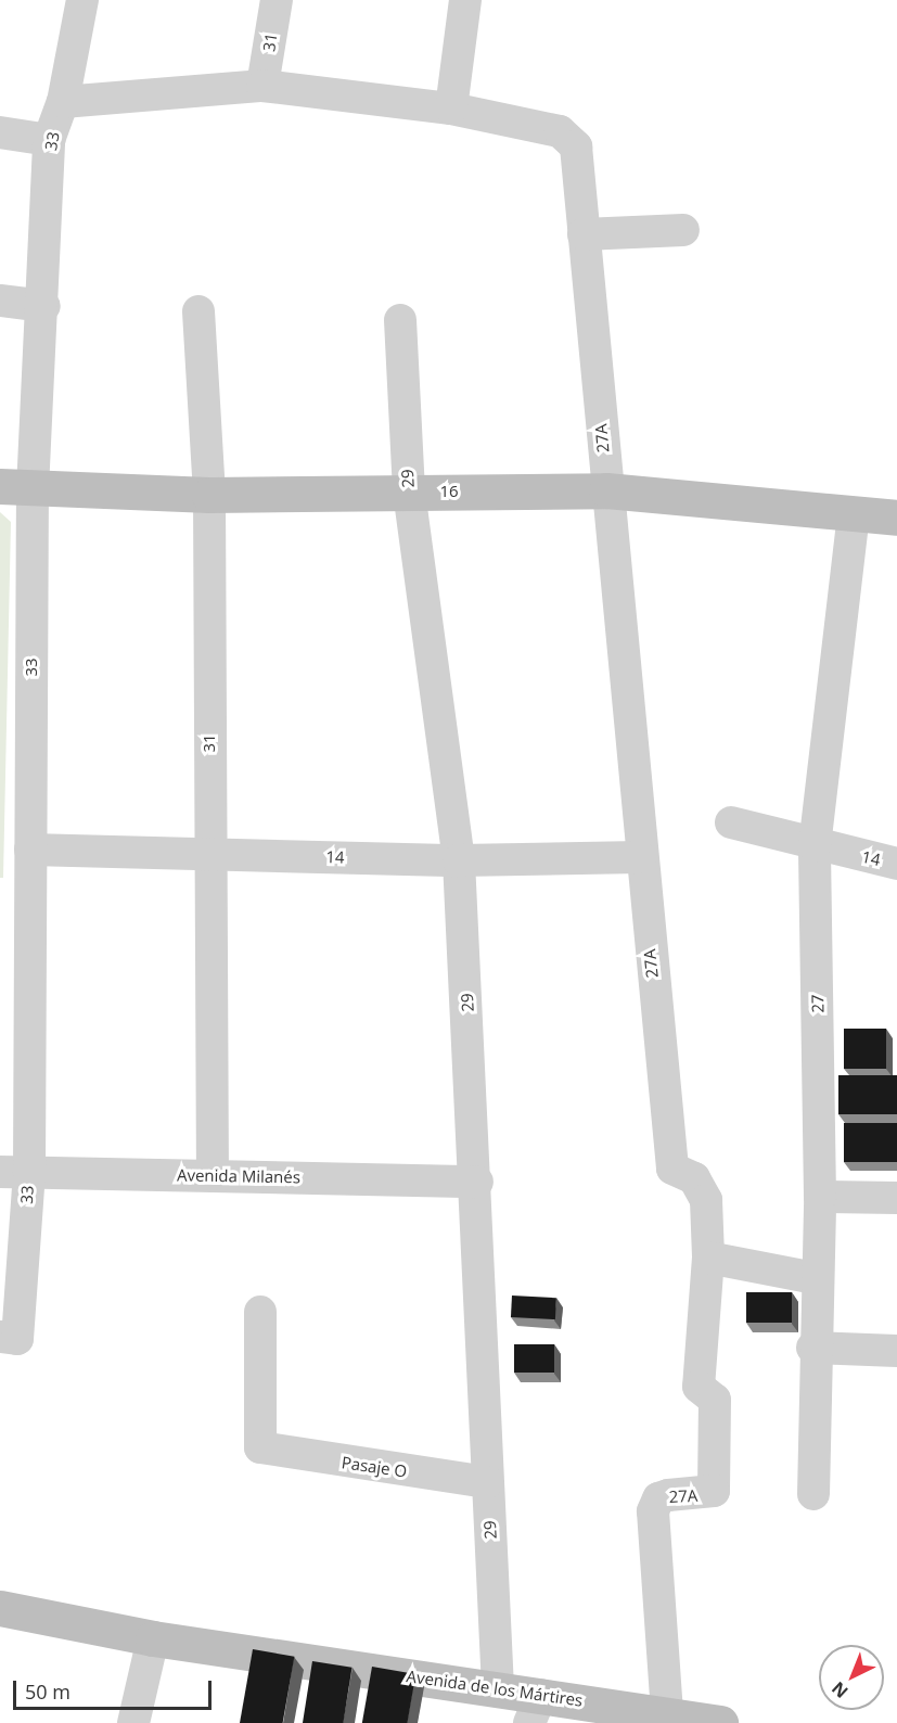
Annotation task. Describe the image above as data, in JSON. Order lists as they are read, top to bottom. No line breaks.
{"streets":{"street":["31","33","27A","29","16","14","27","Avenida Milanés","Pasaje O","Avenida de los Mártires"]},"crossings":[["31","16"],["31","14"],["31","Avenida Milanés"],["33","16"],["33","14"],["33","Avenida Milanés"],["27A","16"],["27A","14"],["27A","Avenida de los Mártires"],["29","16"],["29","14"],["29","Avenida Milanés"],["29","Pasaje O"],["29","Avenida de los Mártires"],["16","27"],["14","27"]],"scale_bar":"50 m","north":"bottom left"}
